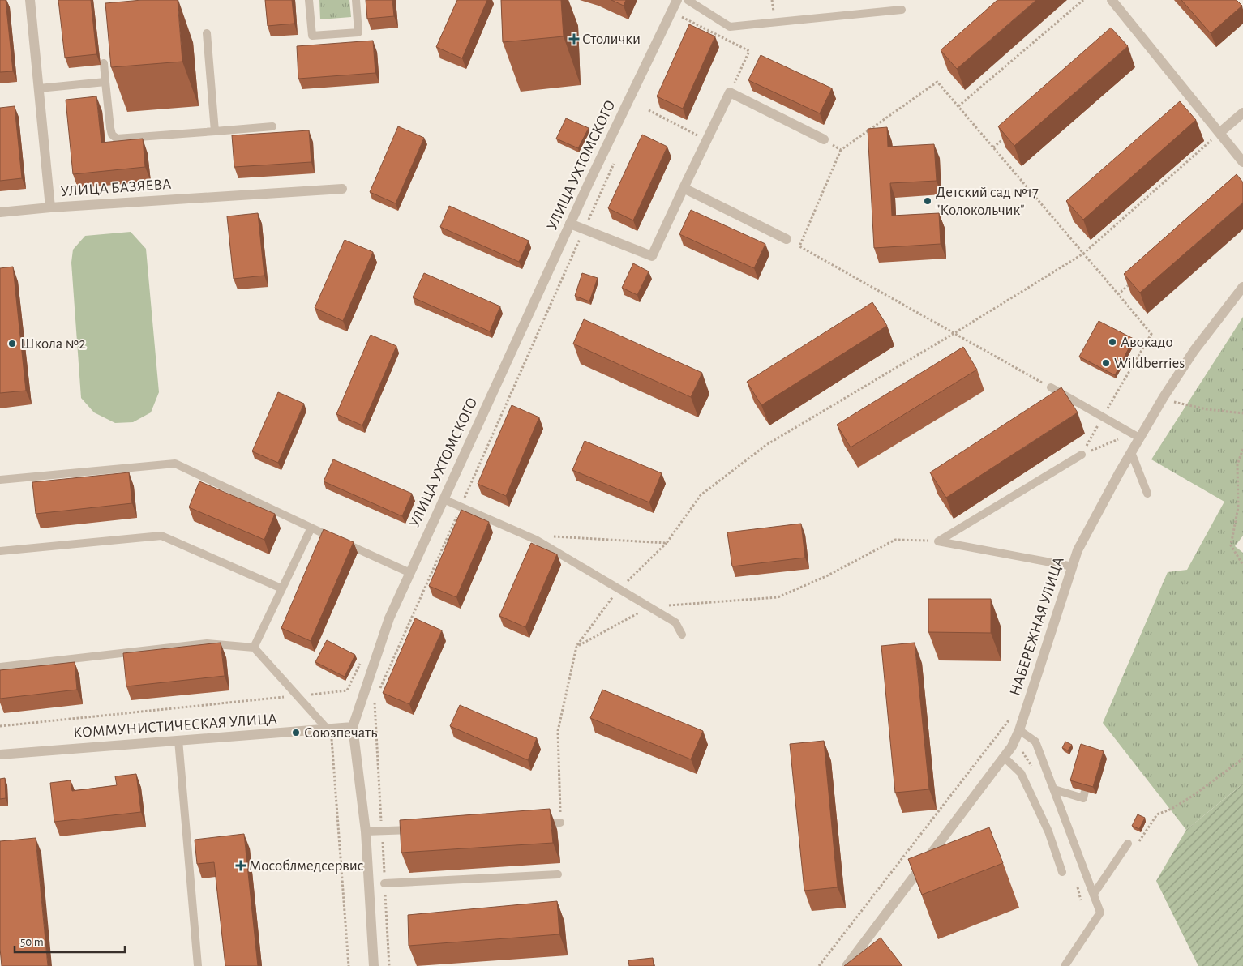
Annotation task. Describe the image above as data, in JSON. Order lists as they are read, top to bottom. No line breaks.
{"streets":{"street":["УЛИЦА УХТОМСКОГО","УЛИЦА БАЗЯЕВА","НАБЕРЕЖНАЯ УЛИЦА","КОММУНИСТИЧЕСКАЯ УЛИЦА"]},"crossings":[["УЛИЦА УХТОМСКОГО","КОММУНИСТИЧЕСКАЯ УЛИЦА"]],"places":{"health":["Столички","Мособлмедсервис"],"other":["Детский сад №17 \"Колокольчик\"","Авокадо","Школа №2","Wildberries","Союзпечать"]},"scale_bar":"50 m"}
